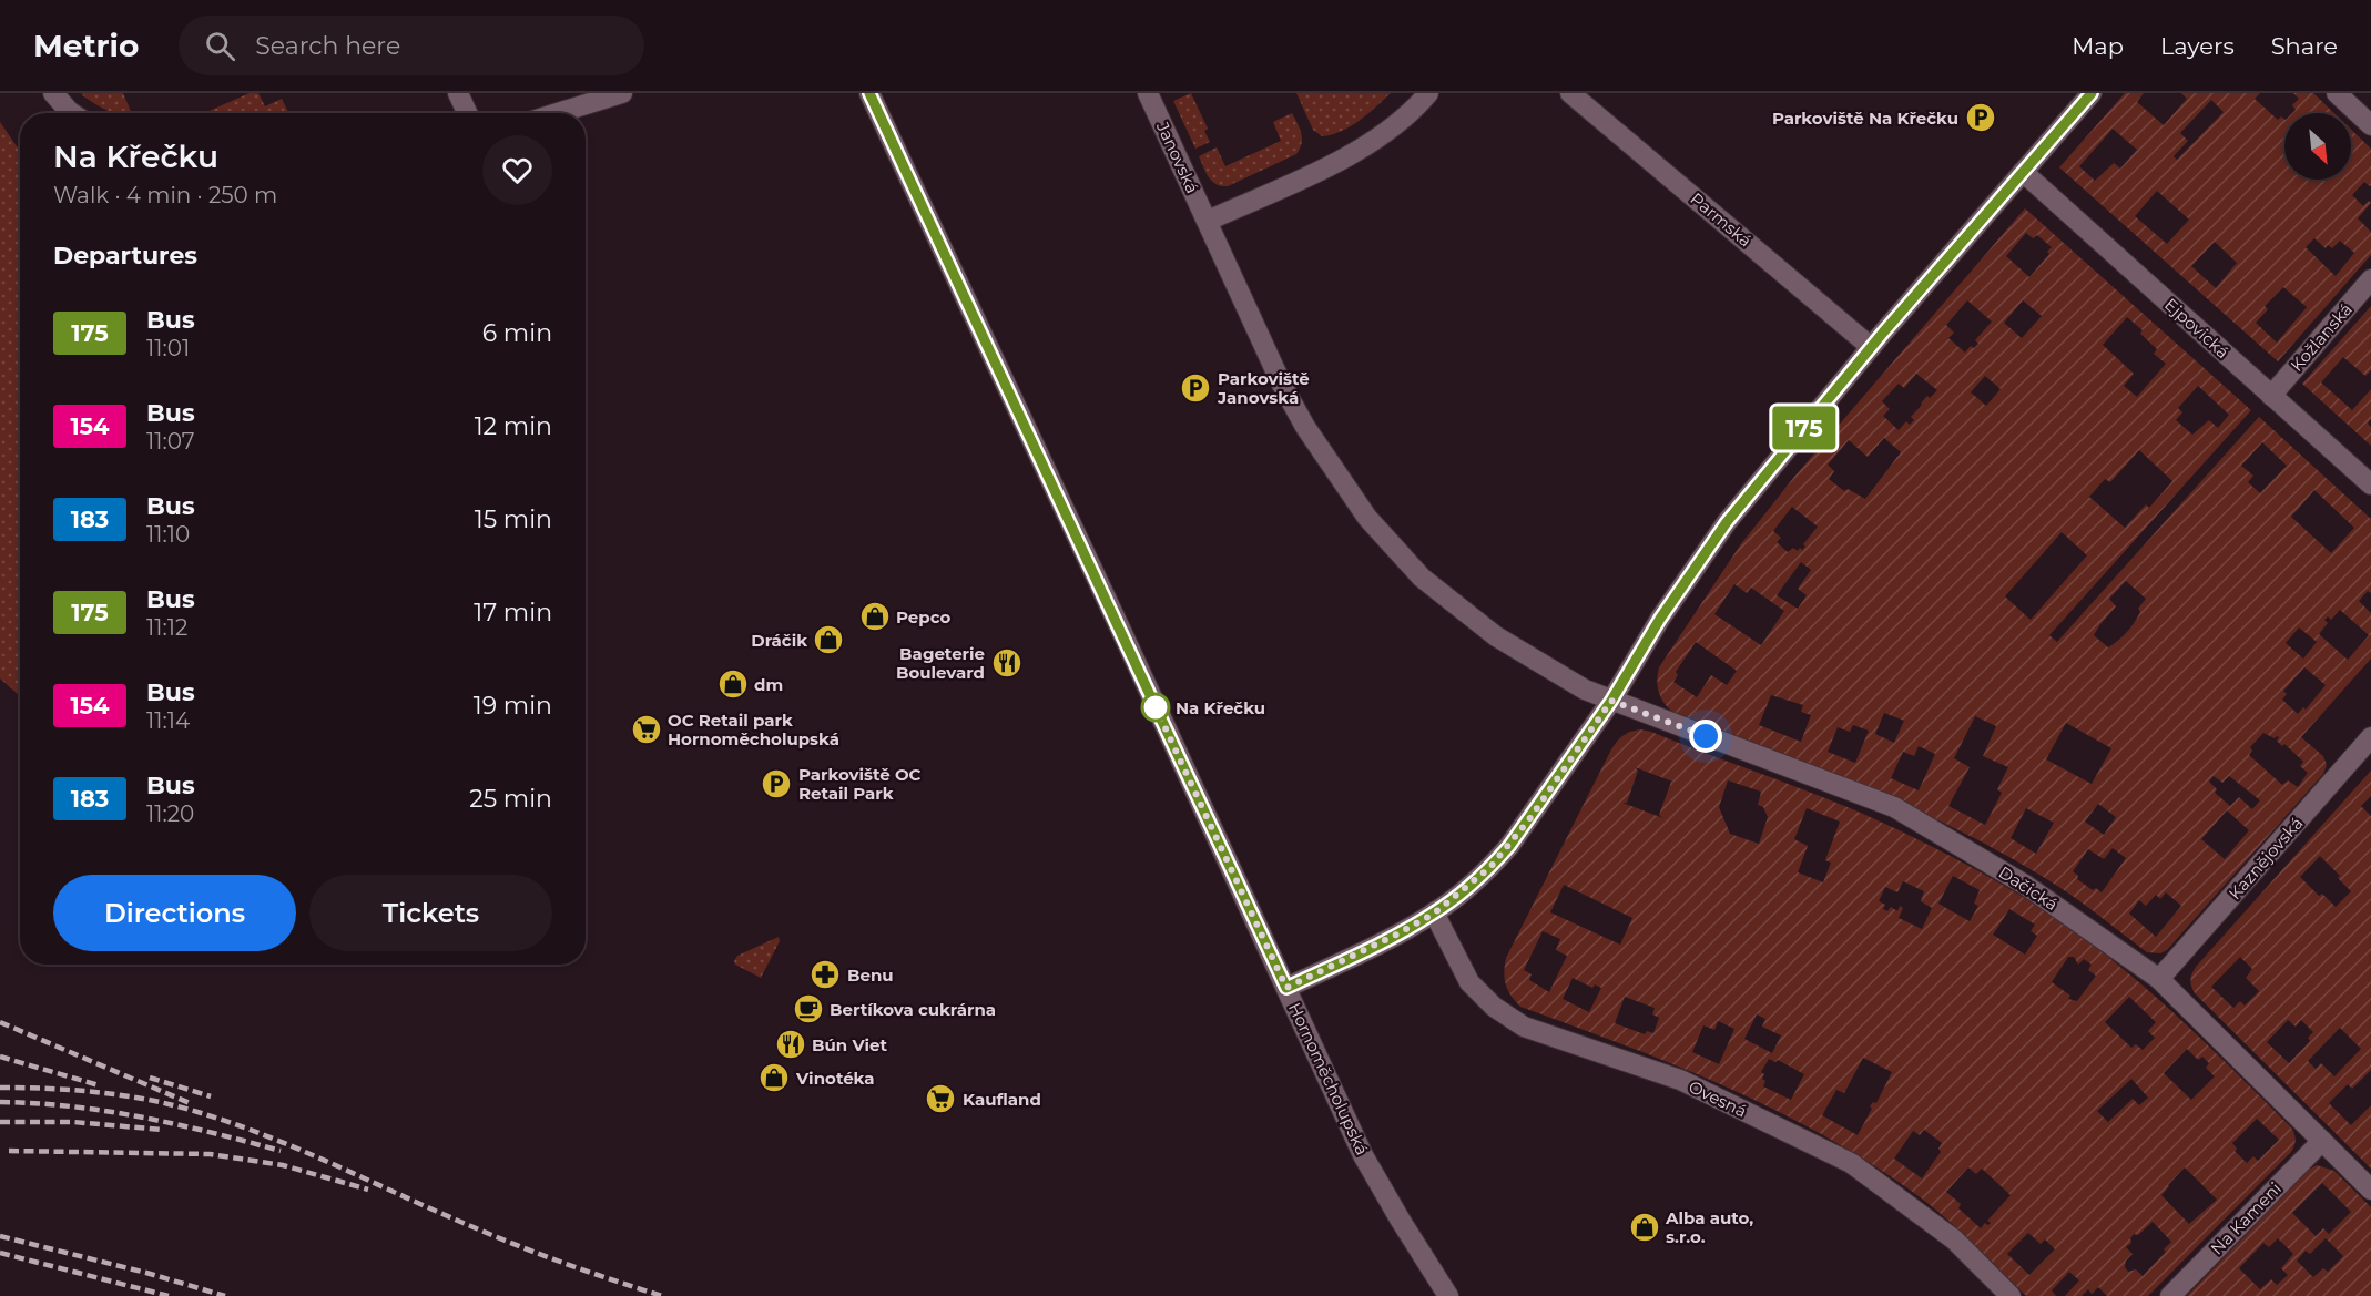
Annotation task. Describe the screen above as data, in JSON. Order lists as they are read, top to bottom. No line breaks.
{"streets":{"street":["Janovská","Parmská","Ejpovická","Kožlanská","Kaznějovská","Dačická","Hornoměcholupská","Ovesná","Na Kameni"]},"crossings":[["Janovská","Dačická"],["Ejpovická","Kožlanská"],["Kaznějovská","Dačická"],["Dačická","Na Kameni"]],"places":{"parking":["Parkoviště Na Křečku","Parkoviště Janovská","Parkoviště OC Retail Park"],"shop":["Pepco","Dráčik","dm","Vinotéka","Alba auto, s.r.o."],"restaurant":["Bageterie Boulevard","Bún Viet"],"other":["Na Křečku"],"supermarket":["OC Retail park Hornoměcholupská","Kaufland"],"pharmacy":["Benu"],"cafe":["Bertíkova cukrárna"]},"lines":["bus line 175"],"north":"bottom right","page":{"header":"Metrio","search":"Search here","nav":["Map","Layers","Share"],"on_map":"175","heading":[["Na Křečku","Walk · 4 min · 250 m"],"Departures"],"list":[{"mark":"175","name":"Bus","note":"11:01","value":"6 min"},{"mark":"154","name":"Bus","note":"11:07","value":"12 min"},{"mark":"183","name":"Bus","note":"11:10","value":"15 min"},{"mark":"175","name":"Bus","note":"11:12","value":"17 min"},{"mark":"154","name":"Bus","note":"11:14","value":"19 min"},{"mark":"183","name":"Bus","note":"11:20","value":"25 min"}],"buttons":["Directions","Tickets"]}}
